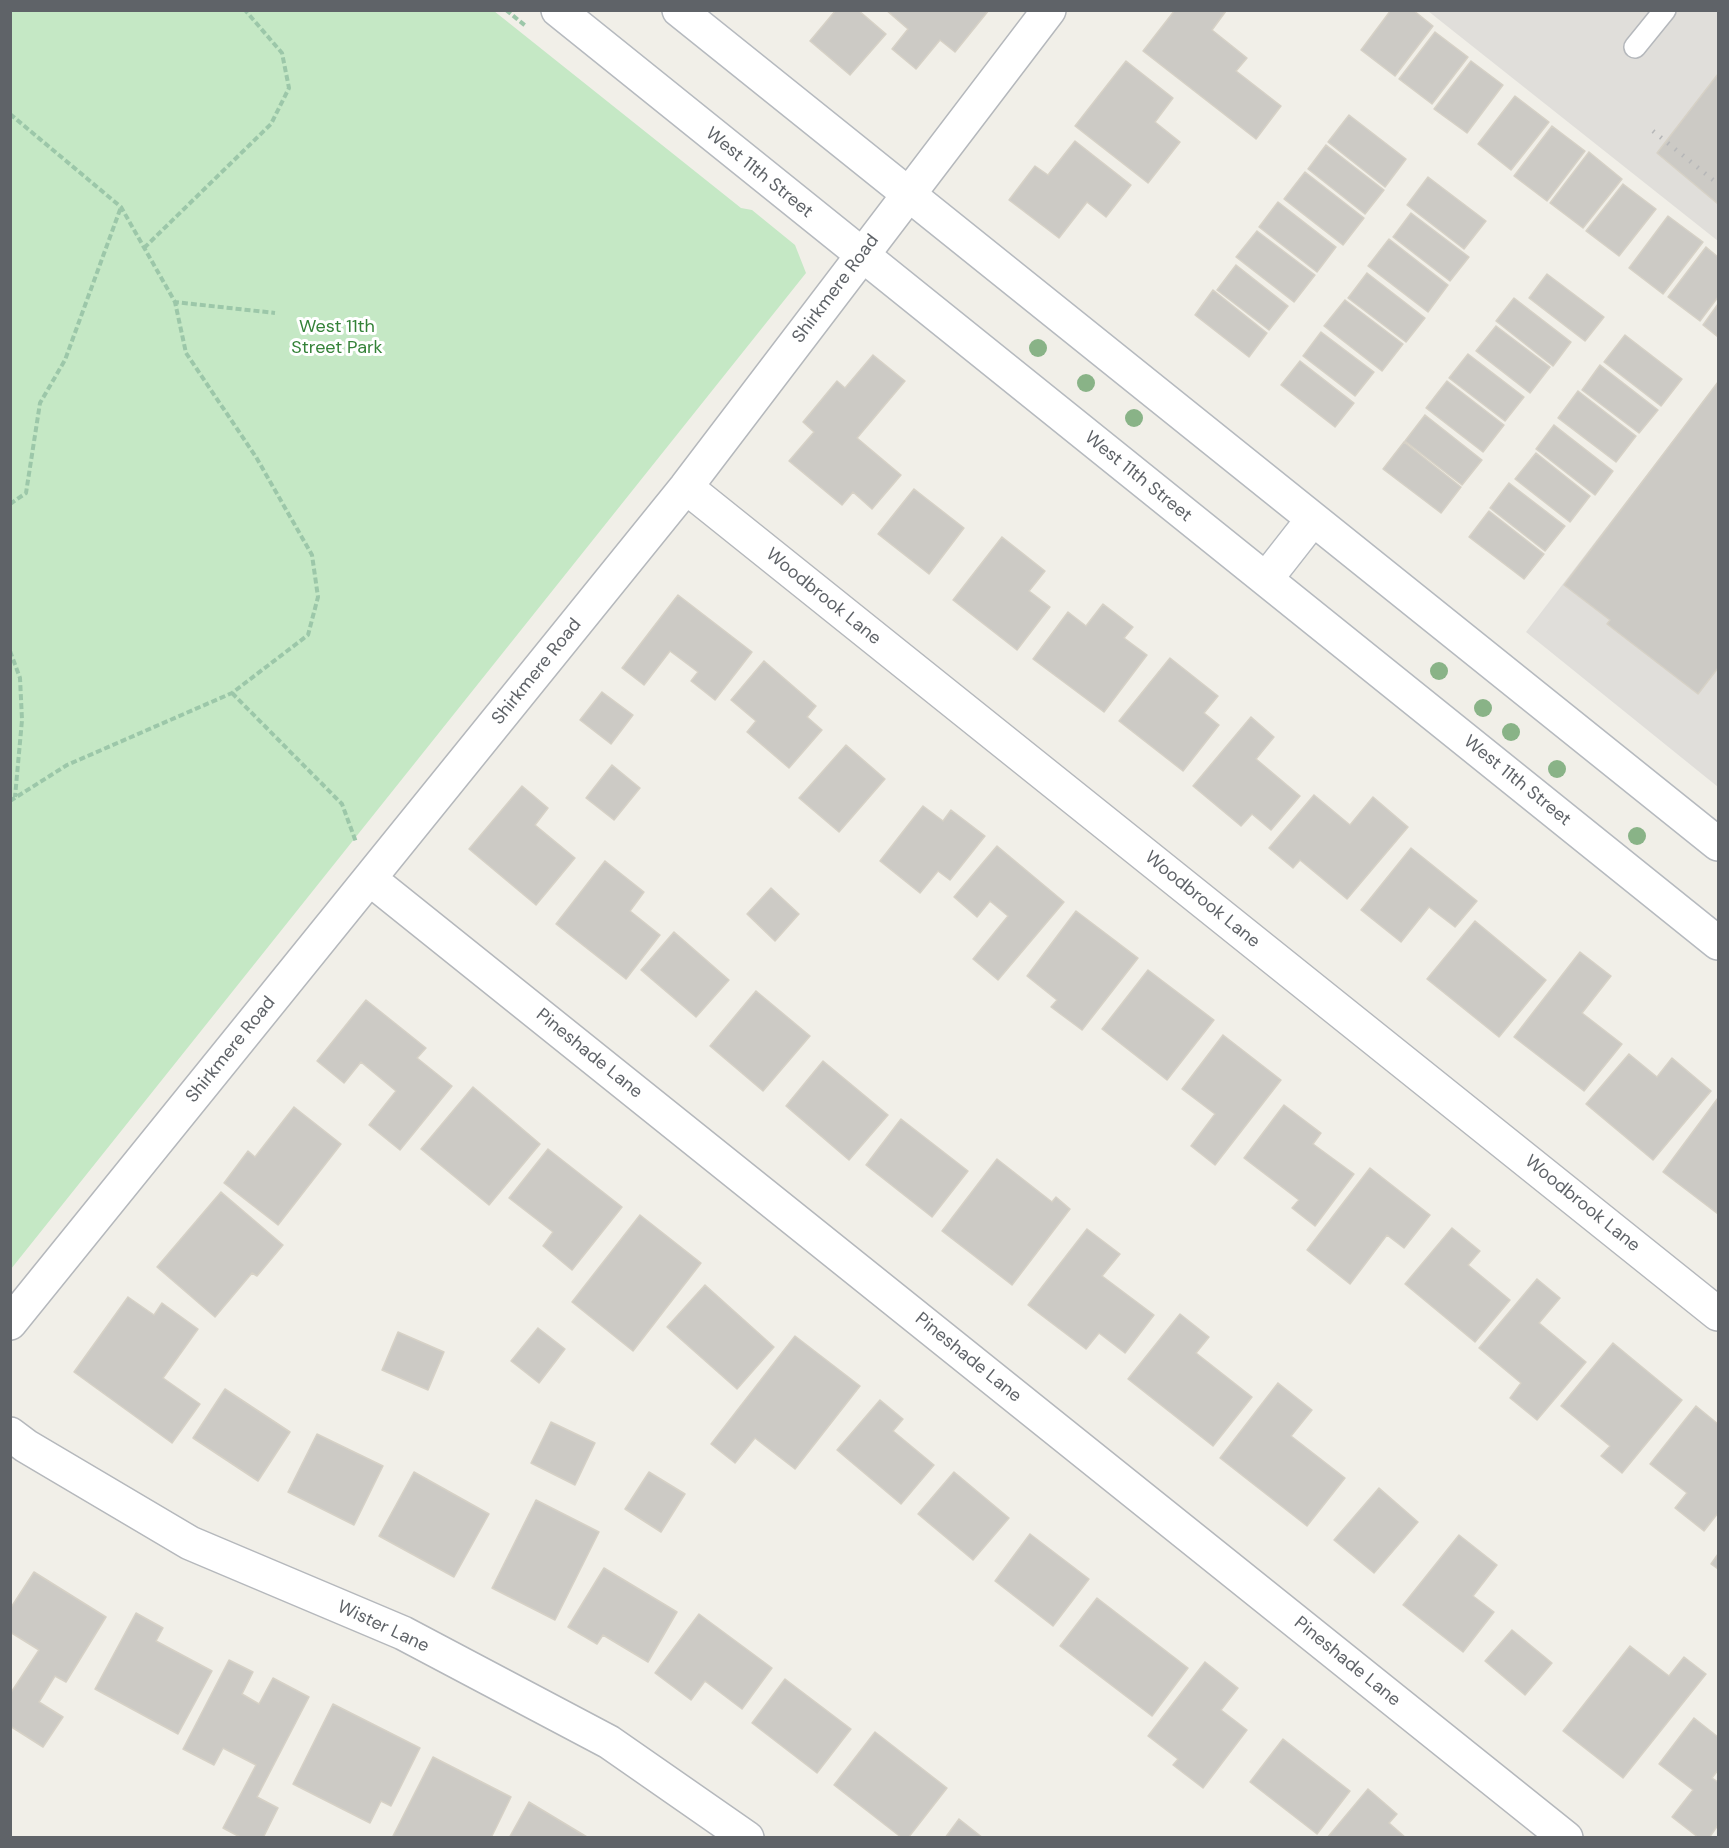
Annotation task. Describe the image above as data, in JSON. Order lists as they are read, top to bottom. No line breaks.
{"streets":{"street":["West 11th Street","Shirkmere Road","Woodbrook Lane","Pineshade Lane","Wister Lane"]},"crossings":[["West 11th Street","Shirkmere Road"],["Shirkmere Road","Woodbrook Lane"],["Shirkmere Road","Pineshade Lane"]],"parks":["West 11th Street Park"]}
